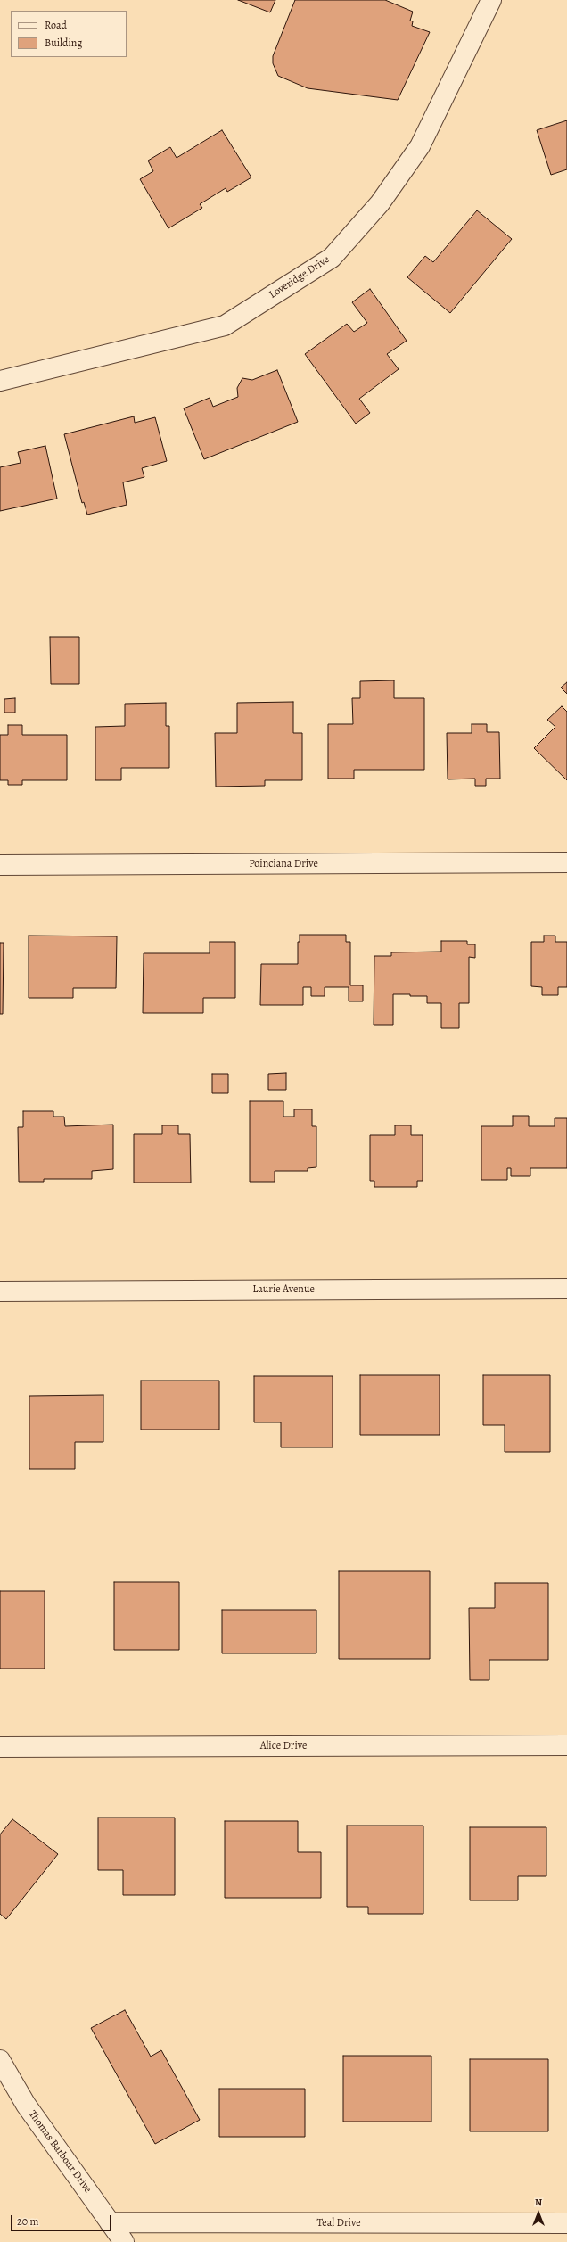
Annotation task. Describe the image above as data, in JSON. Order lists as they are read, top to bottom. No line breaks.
{"streets":{"street":["Loveridge Drive","Poinciana Drive","Laurie Avenue","Alice Drive","Thomas Barbour Drive","Teal Drive"]},"crossings":[["Thomas Barbour Drive","Teal Drive"]],"legend":["Road","Building"],"scale_bar":"20 m","north":"top"}
